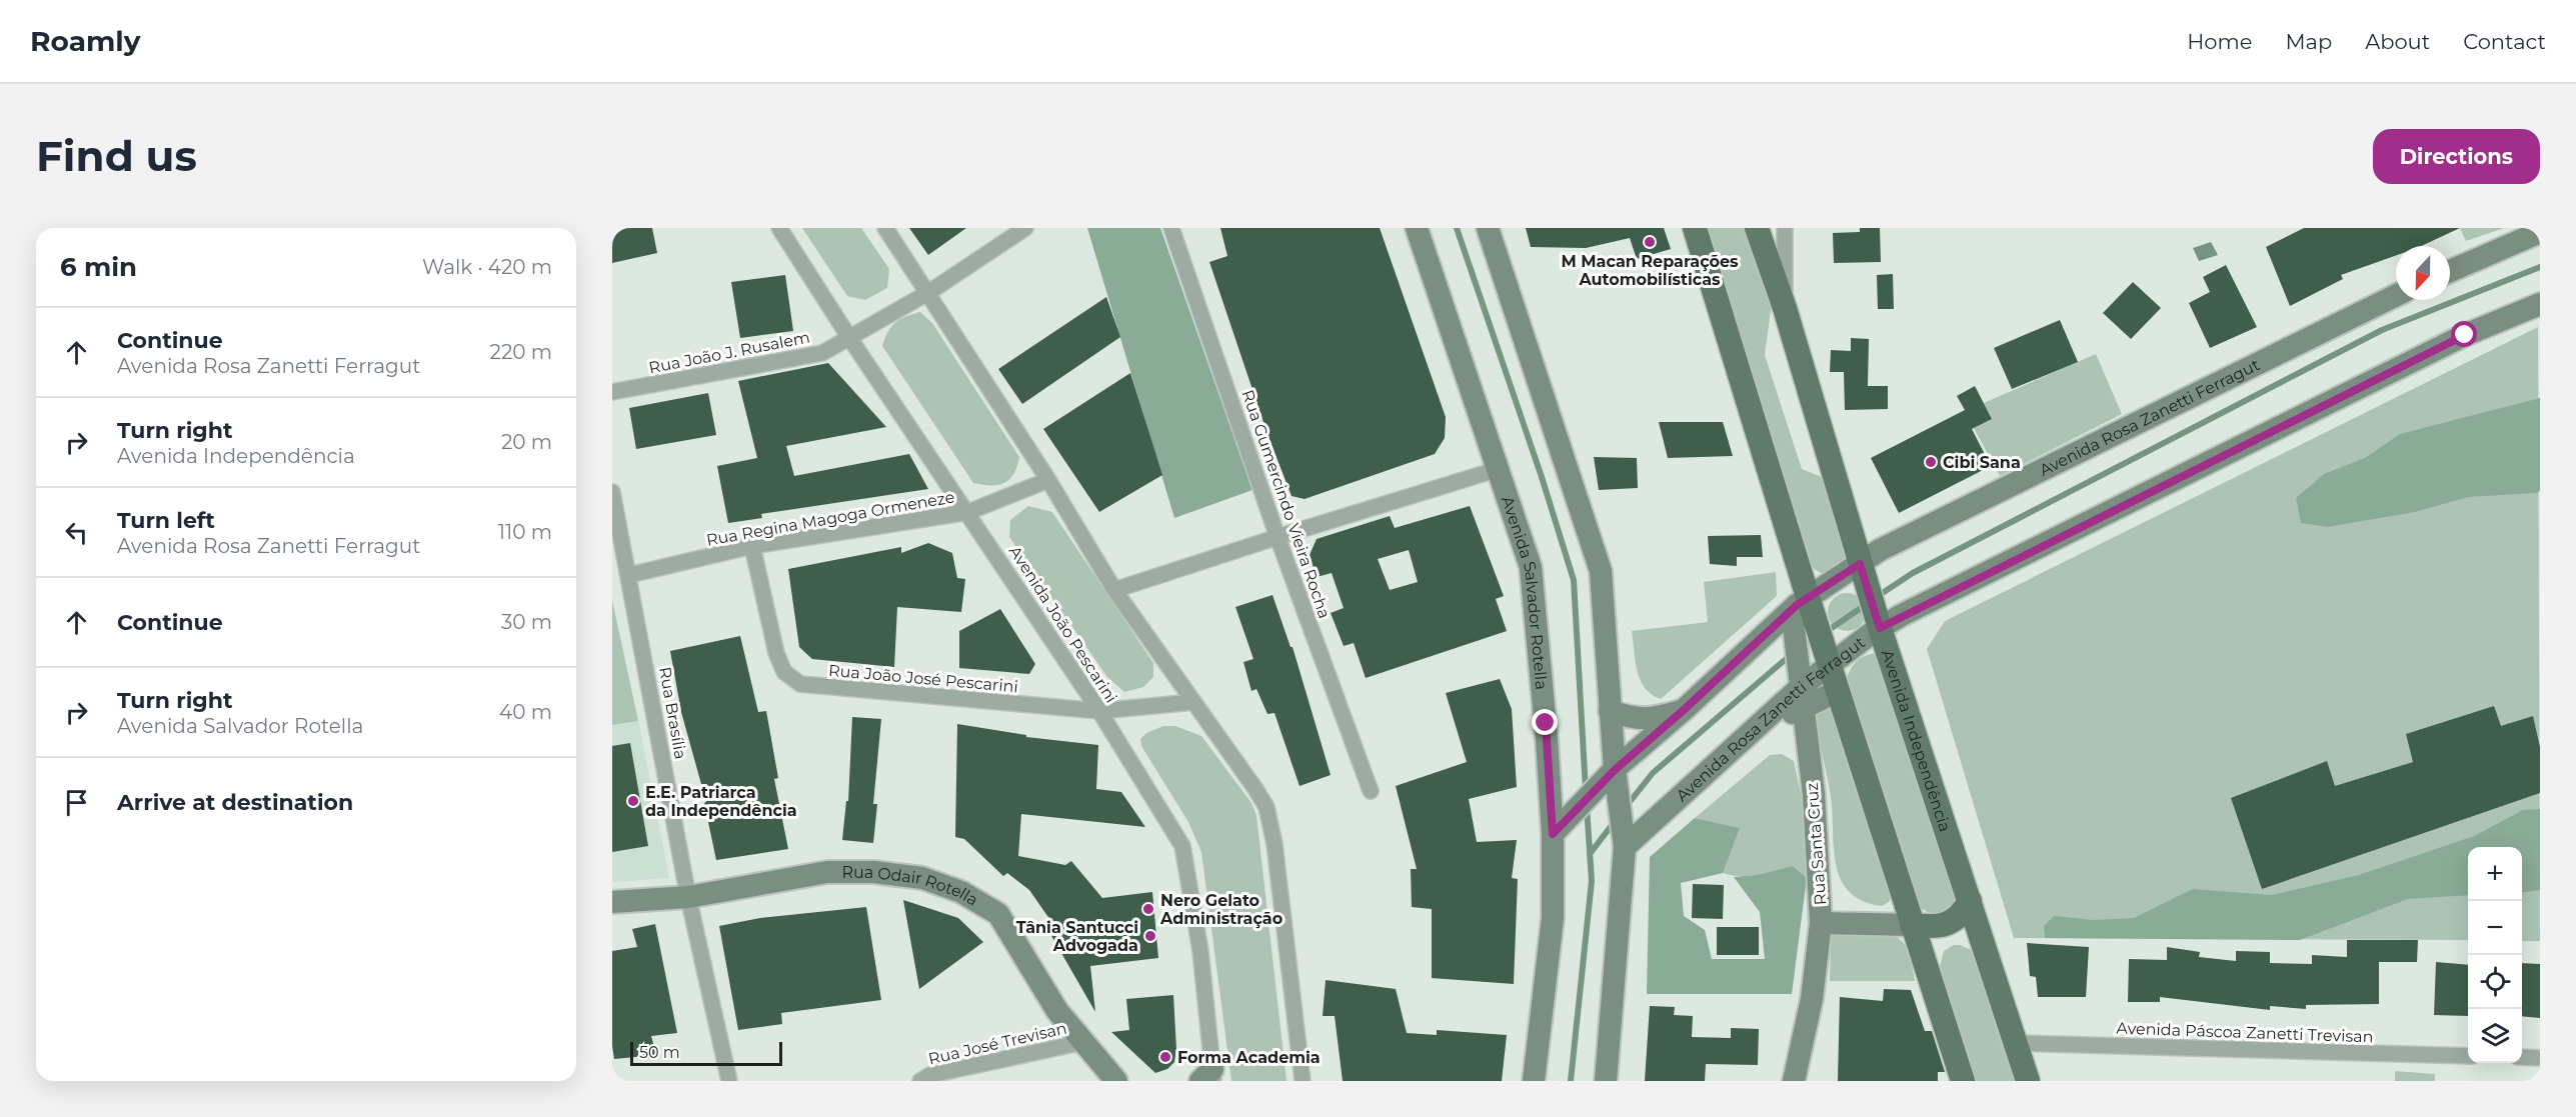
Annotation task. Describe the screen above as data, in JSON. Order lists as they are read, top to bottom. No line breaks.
{"streets":{"main road":["Avenida Rosa Zanetti Ferragut","Avenida Salvador Rotella","Avenida Independência","Rua Santa Cruz","Rua Odair Rotella"],"street":["Rua João J. Rusalem","Rua Gumercindo Vieira Rocha","Rua Regina Magoga Ormeneze","Avenida João Pescarini","Rua João José Pescarini","Rua Brasília","Avenida Páscoa Zanetti Trevisan","Rua José Trevisan"]},"crossings":[["Rua João J. Rusalem","Avenida João Pescarini"],["Avenida Rosa Zanetti Ferragut","Avenida Salvador Rotella"],["Avenida Rosa Zanetti Ferragut","Avenida Independência"],["Avenida Rosa Zanetti Ferragut","Rua Santa Cruz"],["Rua Regina Magoga Ormeneze","Avenida João Pescarini"],["Rua Regina Magoga Ormeneze","Rua João José Pescarini"],["Rua Regina Magoga Ormeneze","Rua Brasília"],["Avenida João Pescarini","Rua João José Pescarini"],["Rua Brasília","Rua Odair Rotella"],["Avenida Independência","Avenida Páscoa Zanetti Trevisan"],["Rua Odair Rotella","Rua José Trevisan"]],"places":["M Macan Reparações Automobilísticas","Cibi Sana","E.E. Patriarca da Independência","Nero Gelato Administração","Tânia Santucci Advogada","Forma Academia"],"scale_bar":"50 m","north":"bottom","page":{"header":"Roamly","nav":["Home","Map","About","Contact"],"buttons":"Directions","title":"Find us","heading":["6 min","Walk · 420 m"],"list":[["Continue","Avenida Rosa Zanetti Ferragut","220 m"],["Turn right","Avenida Independência","20 m"],["Turn left","Avenida Rosa Zanetti Ferragut","110 m"],["Continue","30 m"],["Turn right","Avenida Salvador Rotella","40 m"],"Arrive at destination"],"map_buttons":["+","−"],"scale":"50 m"}}
